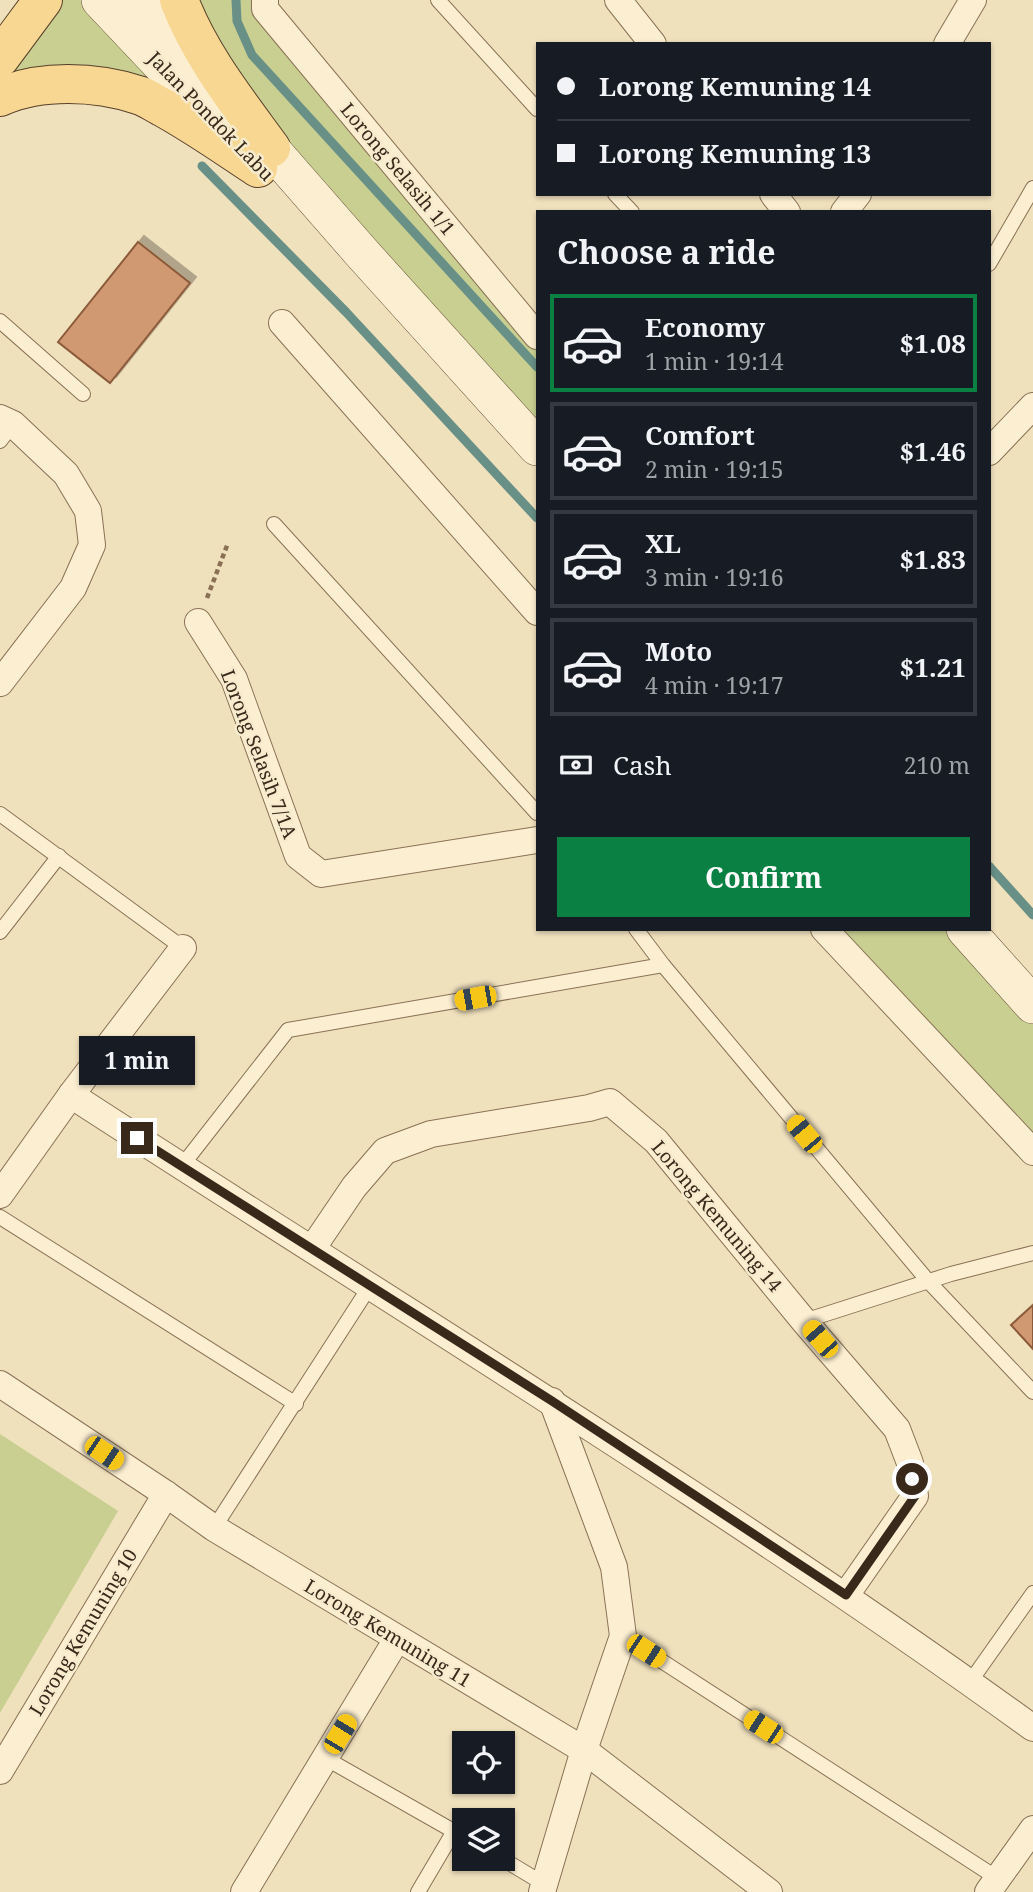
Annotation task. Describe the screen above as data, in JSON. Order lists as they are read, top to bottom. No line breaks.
{"streets":{"main road":["Jalan Pondok Labu"],"street":["Lorong Selasih 1/1","Lorong Selasih 7/1A","Lorong Kemuning 14","Lorong Kemuning 10","Lorong Kemuning 11"]},"crossings":[["Lorong Kemuning 10","Lorong Kemuning 11"]],"page":{"banner":["Lorong Kemuning 14","Lorong Kemuning 13"],"heading":"Choose a ride","list":[{"name":"Economy","note":"1 min · 19:14","value":"$1.08"},{"name":"Comfort","note":"2 min · 19:15","value":"$1.46"},{"name":"XL","note":"3 min · 19:16","value":"$1.83"},{"name":"Moto","note":"4 min · 19:17","value":"$1.21"}],"pay":["Cash","210 m"],"buttons":"Confirm","bubble":"1 min"}}
